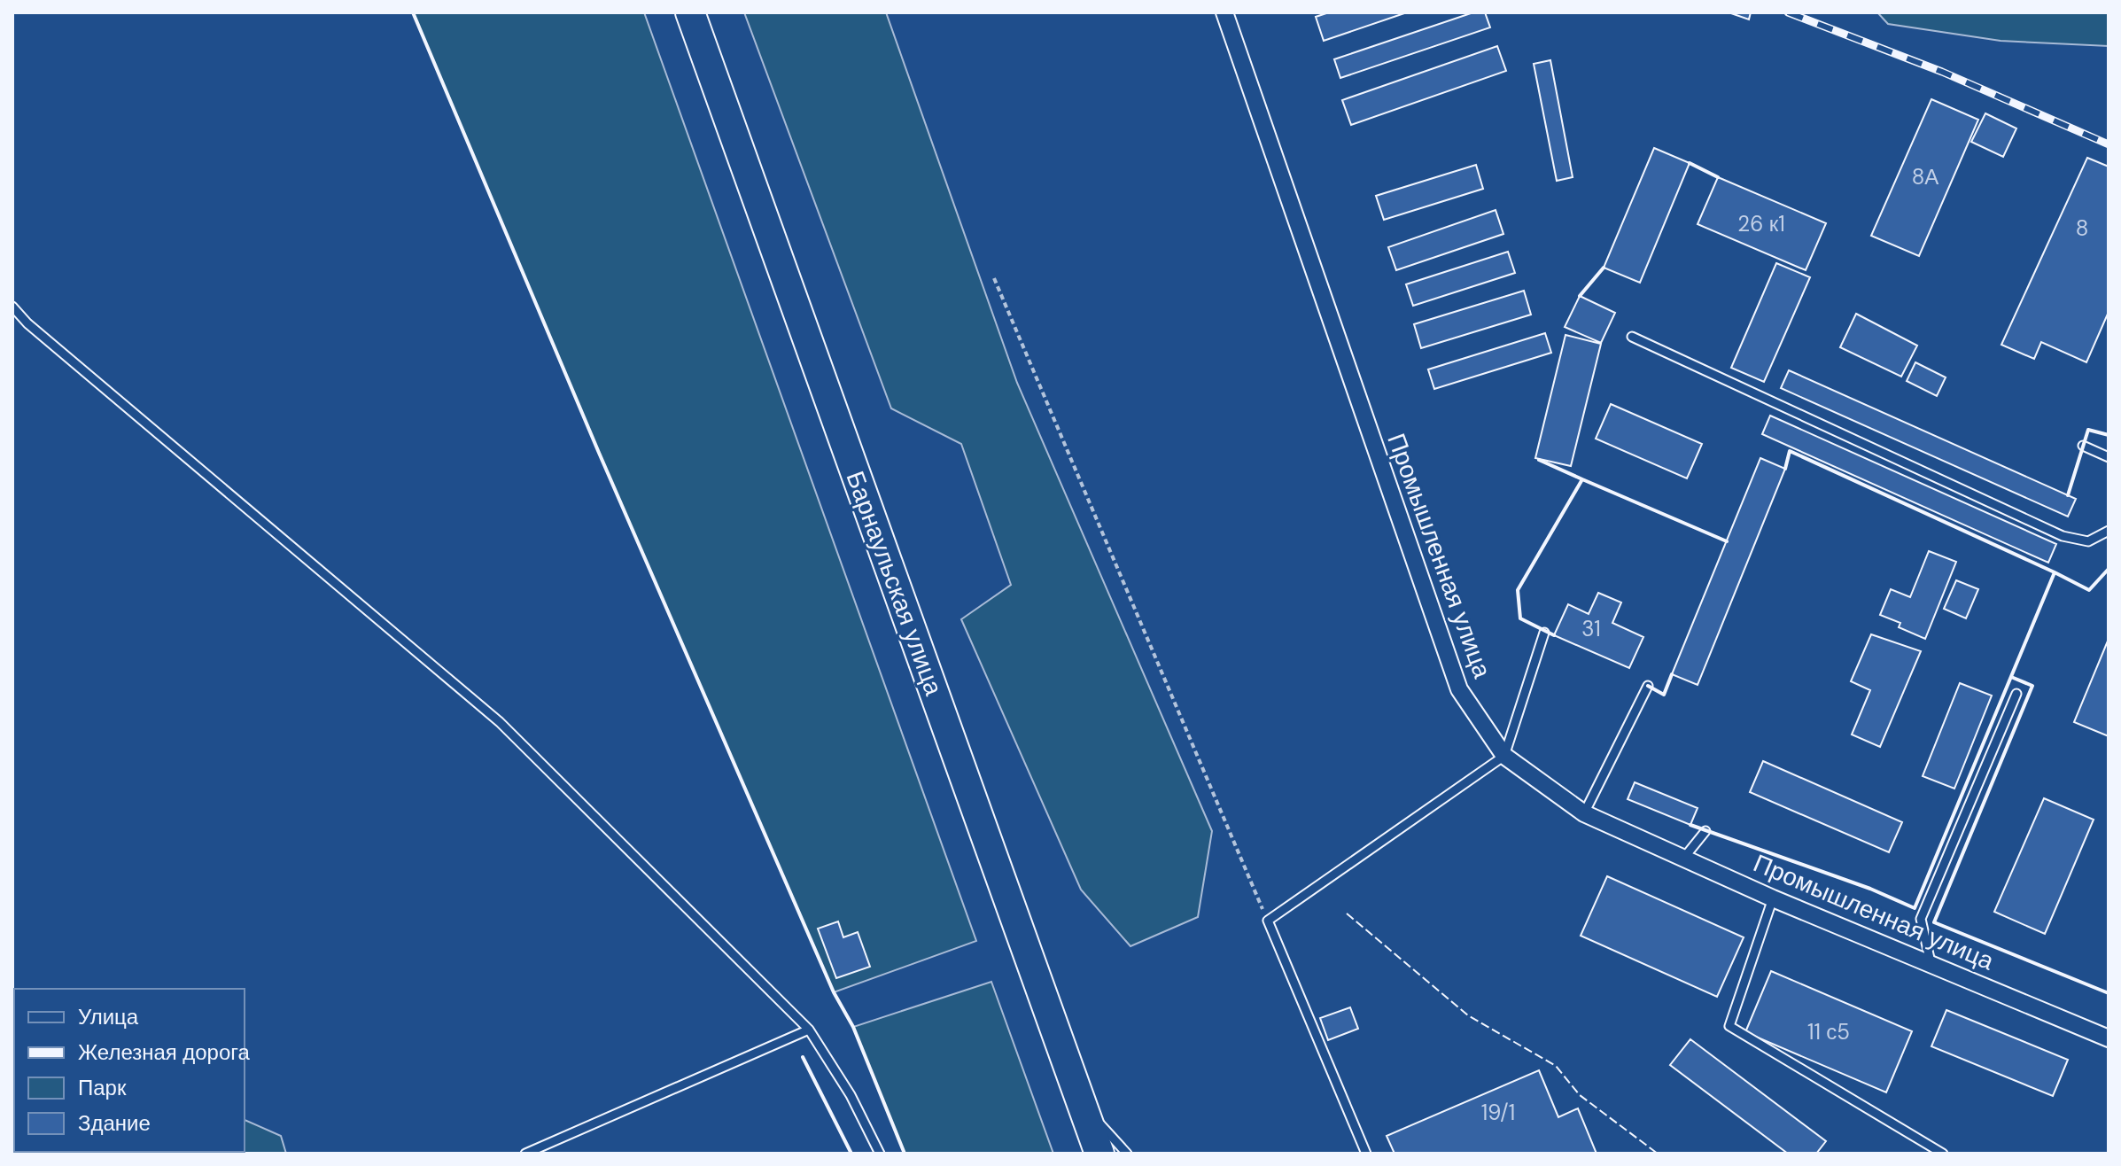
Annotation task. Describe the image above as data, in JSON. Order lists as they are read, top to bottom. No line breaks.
{"streets":{"highway":["Барнаульская улица"],"street":["Промышленная улица"]},"house_numbers":["8А","26 к1","8","31","11 с5","19/1"],"legend":["Улица","Железная дорога","Парк","Здание"]}
